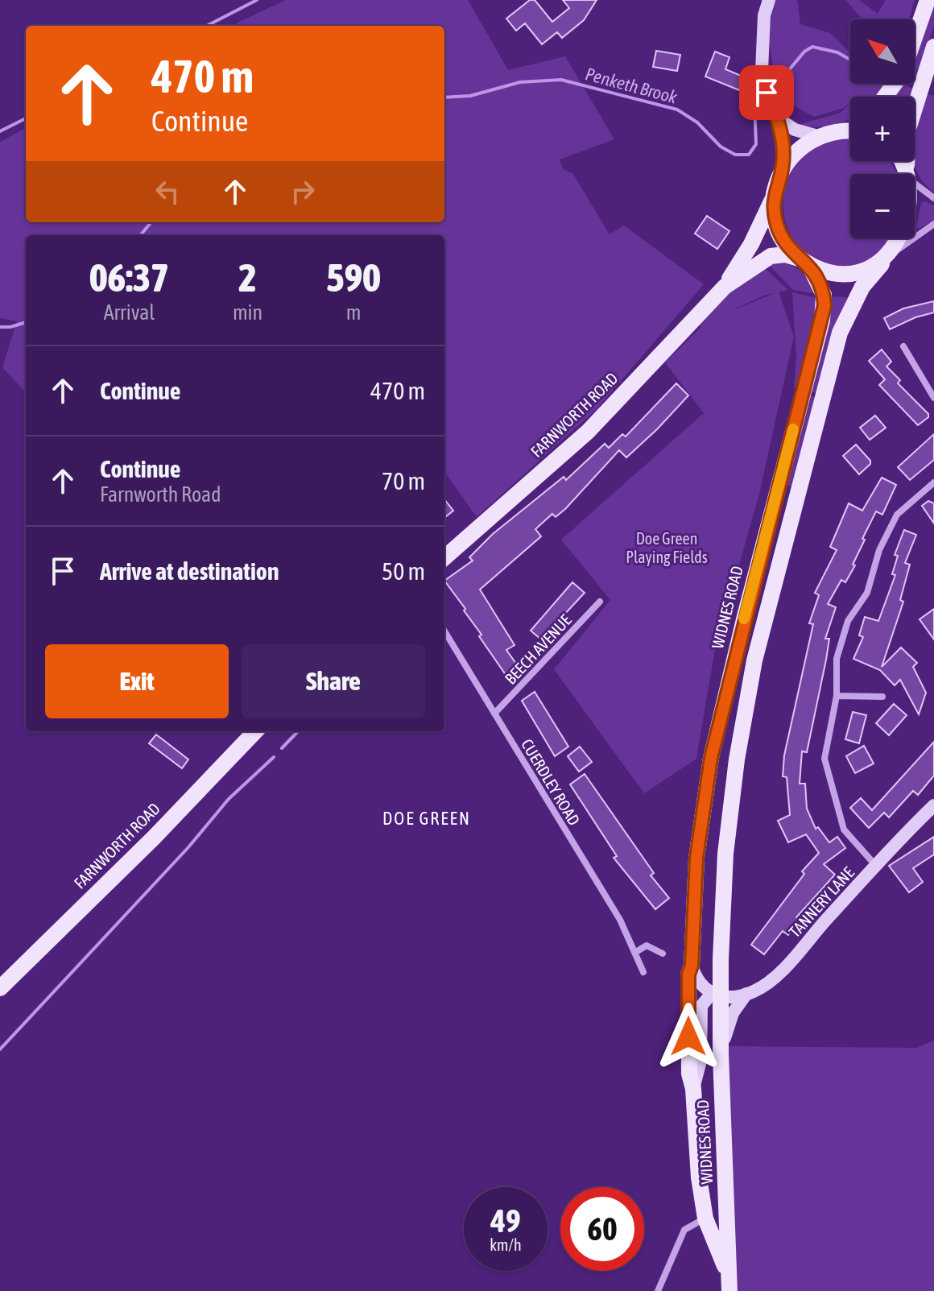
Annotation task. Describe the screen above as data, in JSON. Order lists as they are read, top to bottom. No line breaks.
{"streets":{"main road":["FARNWORTH ROAD","WIDNES ROAD"],"street":["BEECH AVENUE","CUERDLEY ROAD","TANNERY LANE"]},"crossings":[["FARNWORTH ROAD","WIDNES ROAD"],["BEECH AVENUE","CUERDLEY ROAD"]],"districts":["DOE GREEN"],"water":["Penketh Brook"],"parks":["Doe Green Playing Fields"],"north":"top left","page":{"map_buttons":["+","−"],"turn":["470 m","Continue"],"eta":["06:37","Arrival","2","min","590","m"],"list":[{"name":"Continue","value":"470 m"},{"name":"Continue","note":"Farnworth Road","value":"70 m"},{"name":"Arrive at destination","value":"50 m"}],"buttons":["Exit","Share"],"speed":"49 km/h","limit":"60"}}
